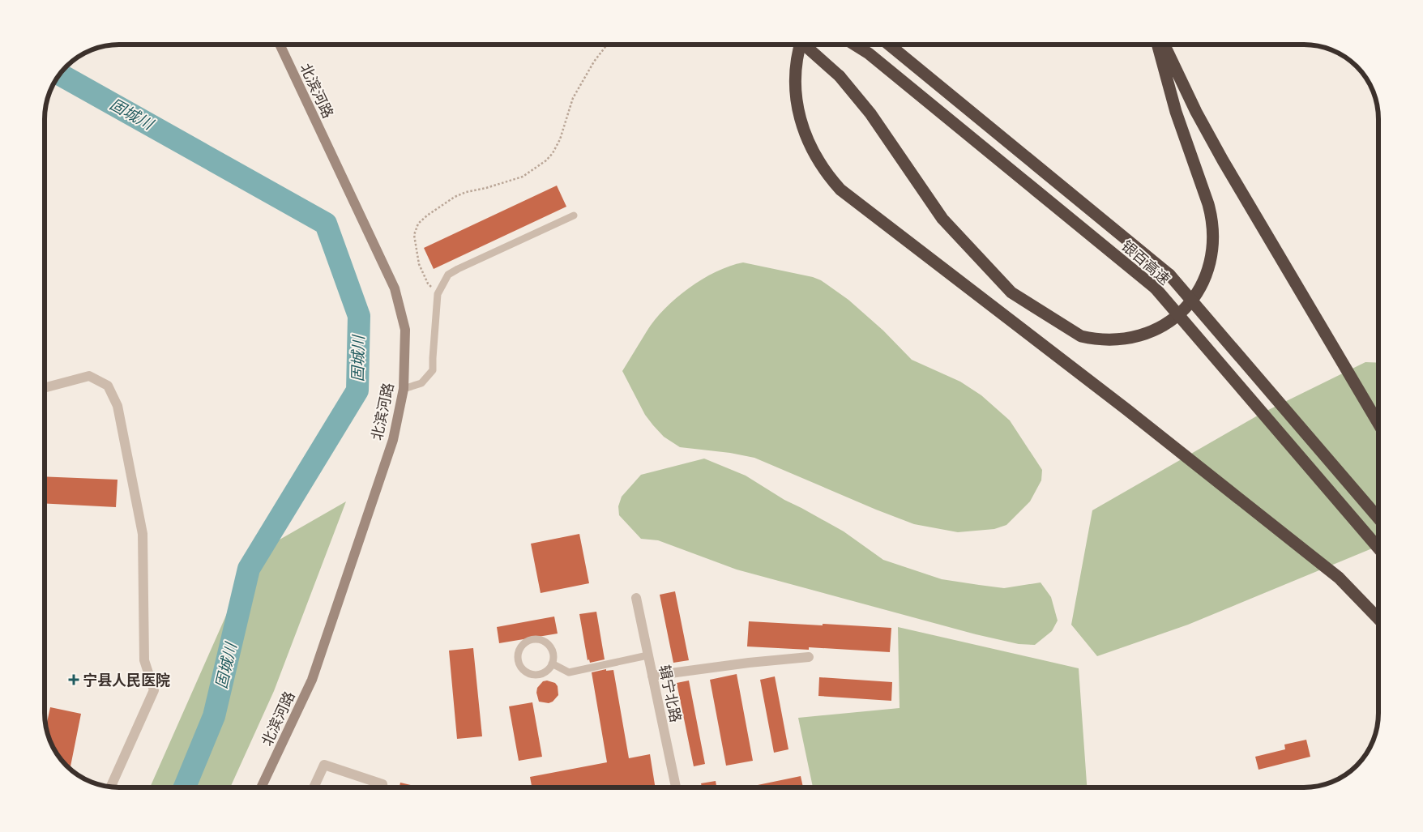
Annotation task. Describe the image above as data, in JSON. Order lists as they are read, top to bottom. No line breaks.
{"streets":{"highway":["银百高速"],"main road":["北滨河路"],"street":["辑宁北路"]},"water":["固城川"],"places":{"health":["宁县人民医院"]}}
